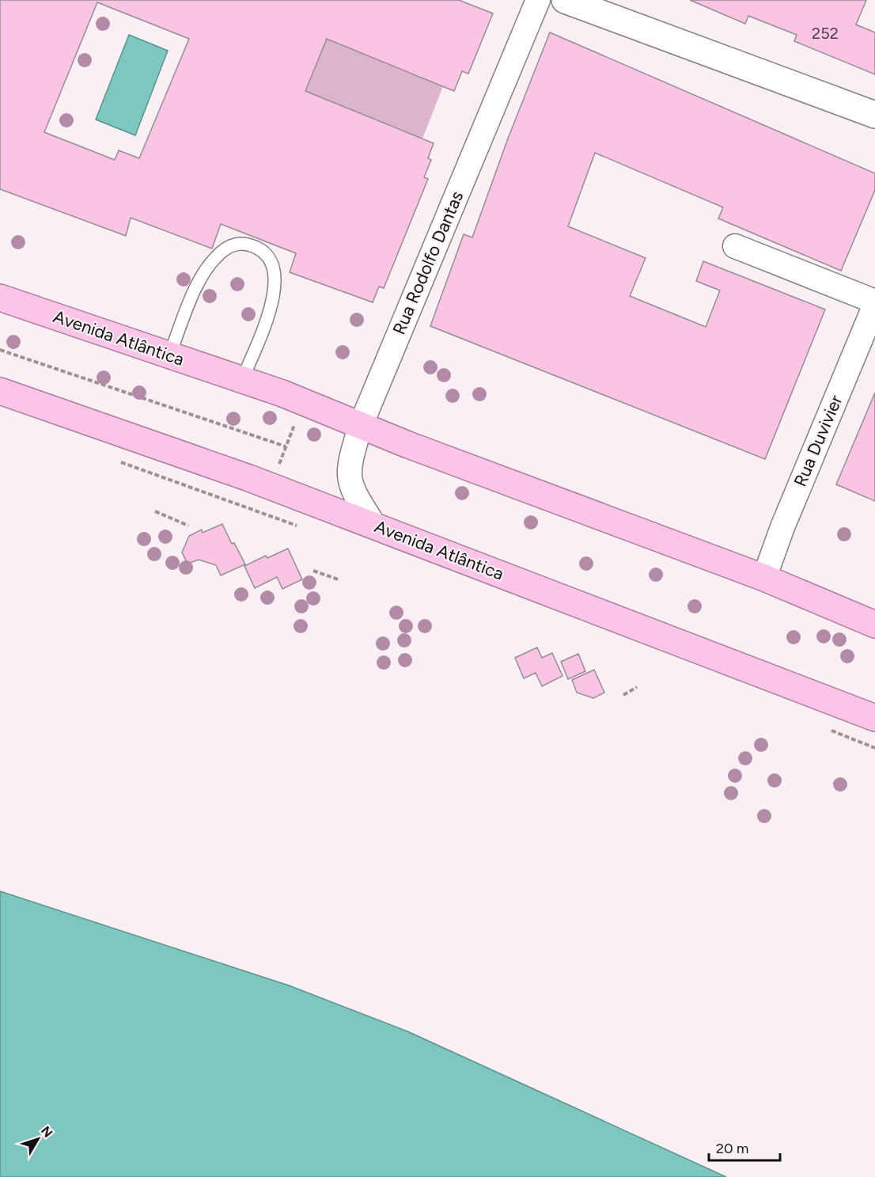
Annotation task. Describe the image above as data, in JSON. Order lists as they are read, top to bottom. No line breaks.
{"streets":{"highway":["Avenida Atlântica"],"street":["Rua Rodolfo Dantas","Rua Duvivier"]},"crossings":[["Rua Rodolfo Dantas","Avenida Atlântica"],["Avenida Atlântica","Rua Duvivier"]],"house_numbers":["252"],"scale_bar":"20 m","north":"top right"}
